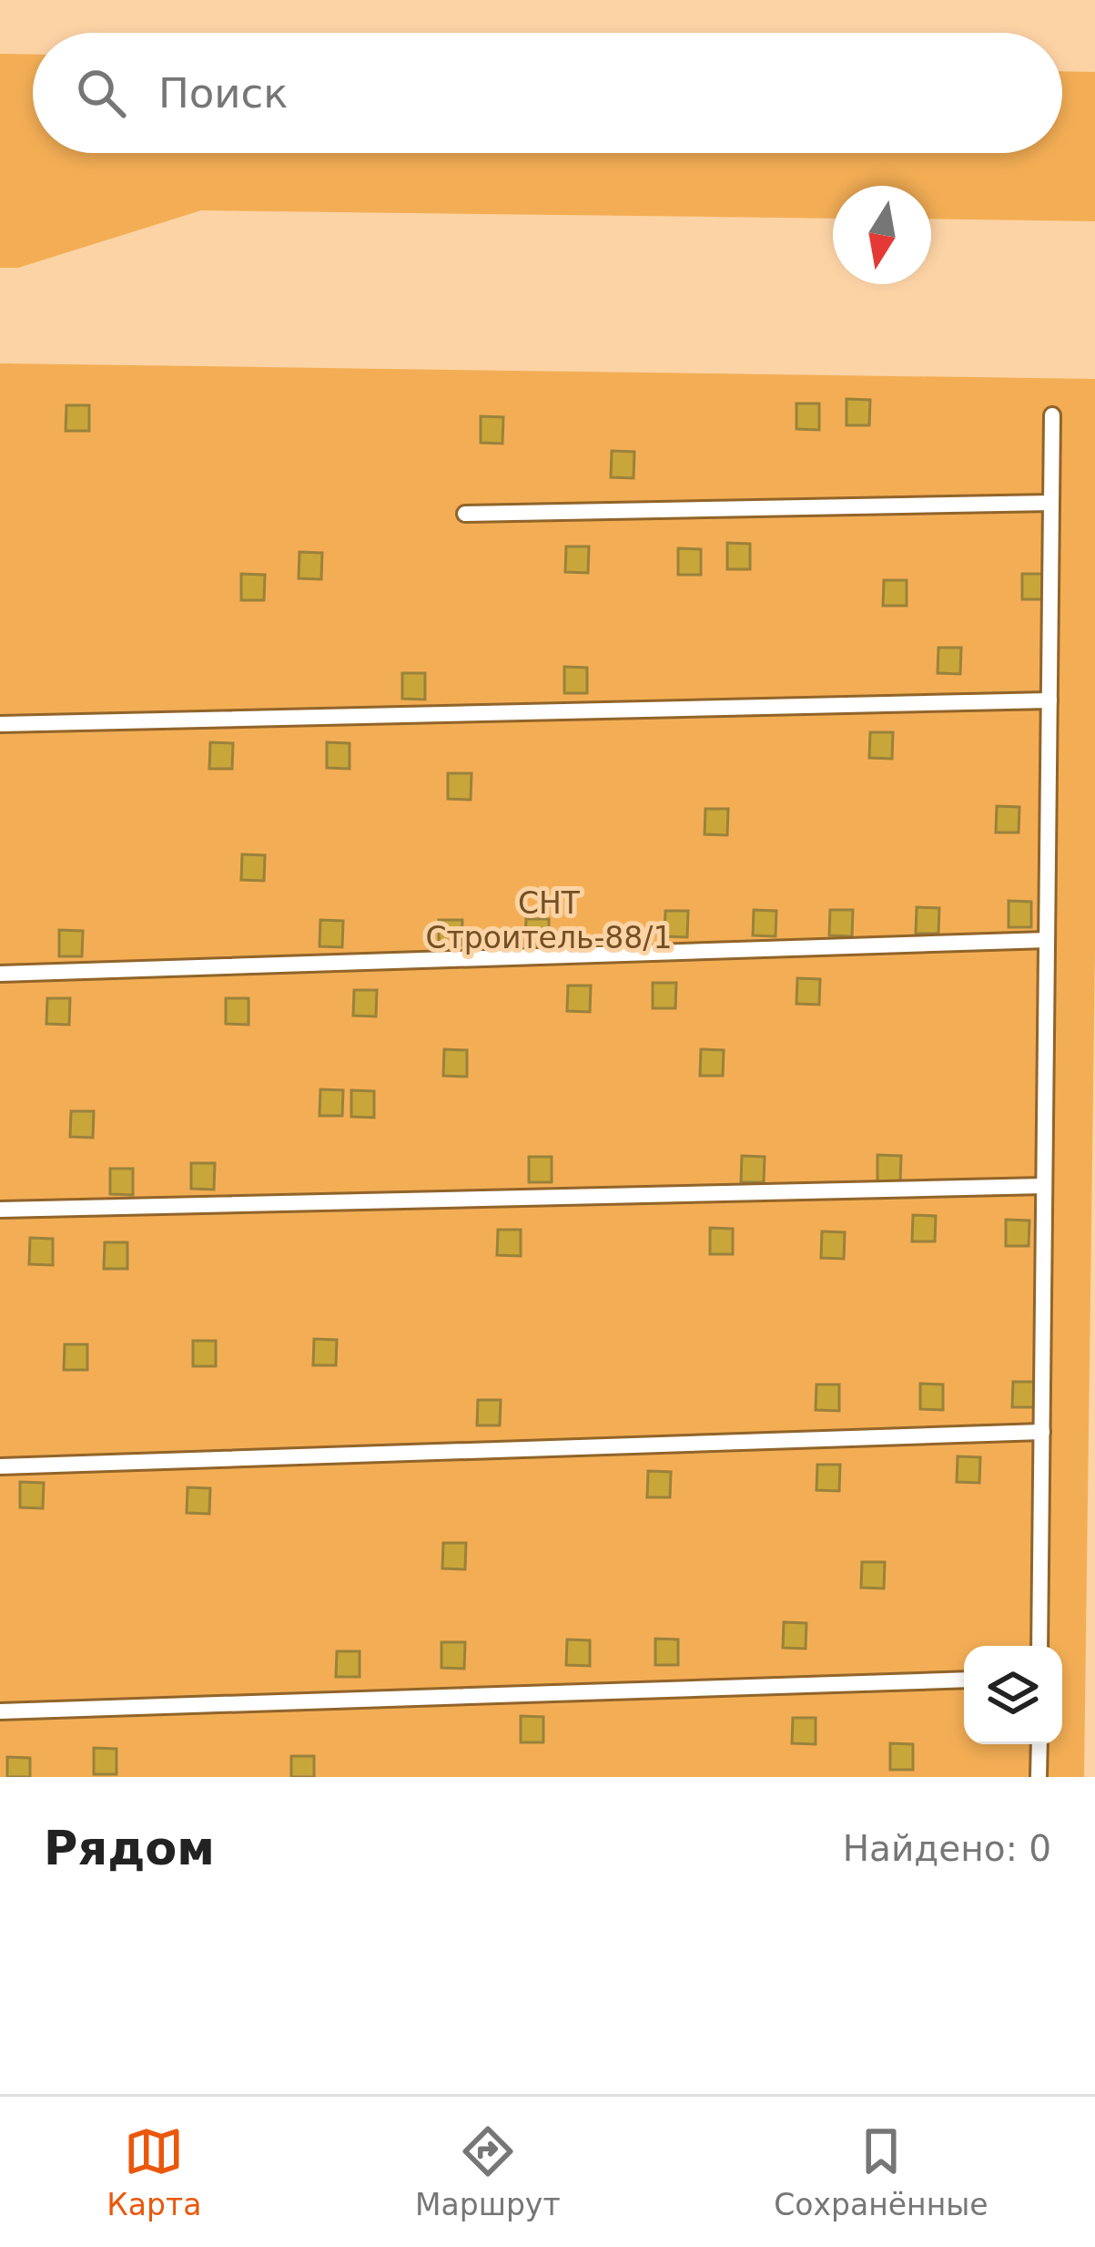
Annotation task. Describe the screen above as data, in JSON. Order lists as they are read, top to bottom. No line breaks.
{"parks":["СНТ Строитель-88/1"],"north":"bottom","page":{"search":"Поиск","heading":["Рядом","Найдено: 0"],"nav":["Карта","Маршрут","Сохранённые"]}}
